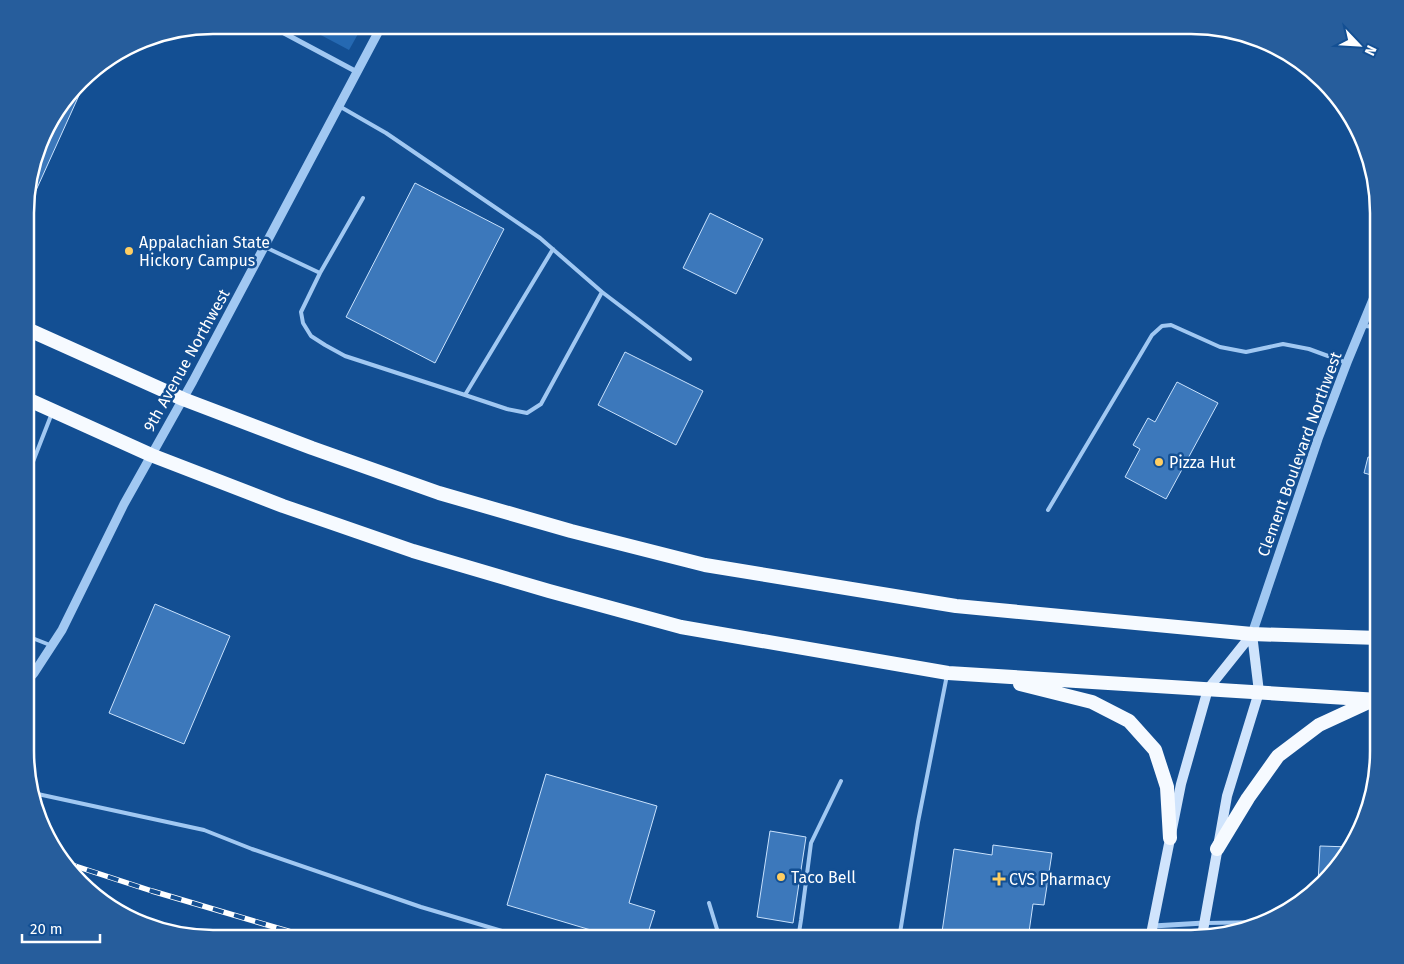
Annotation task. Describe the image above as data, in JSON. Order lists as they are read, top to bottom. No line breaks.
{"streets":{"main road":["Clement Boulevard Northwest"],"street":["9th Avenue Northwest"]},"places":{"other":["Appalachian State Hickory Campus","Pizza Hut","Taco Bell"],"health":["CVS Pharmacy"]},"scale_bar":"20 m","north":"bottom right"}
